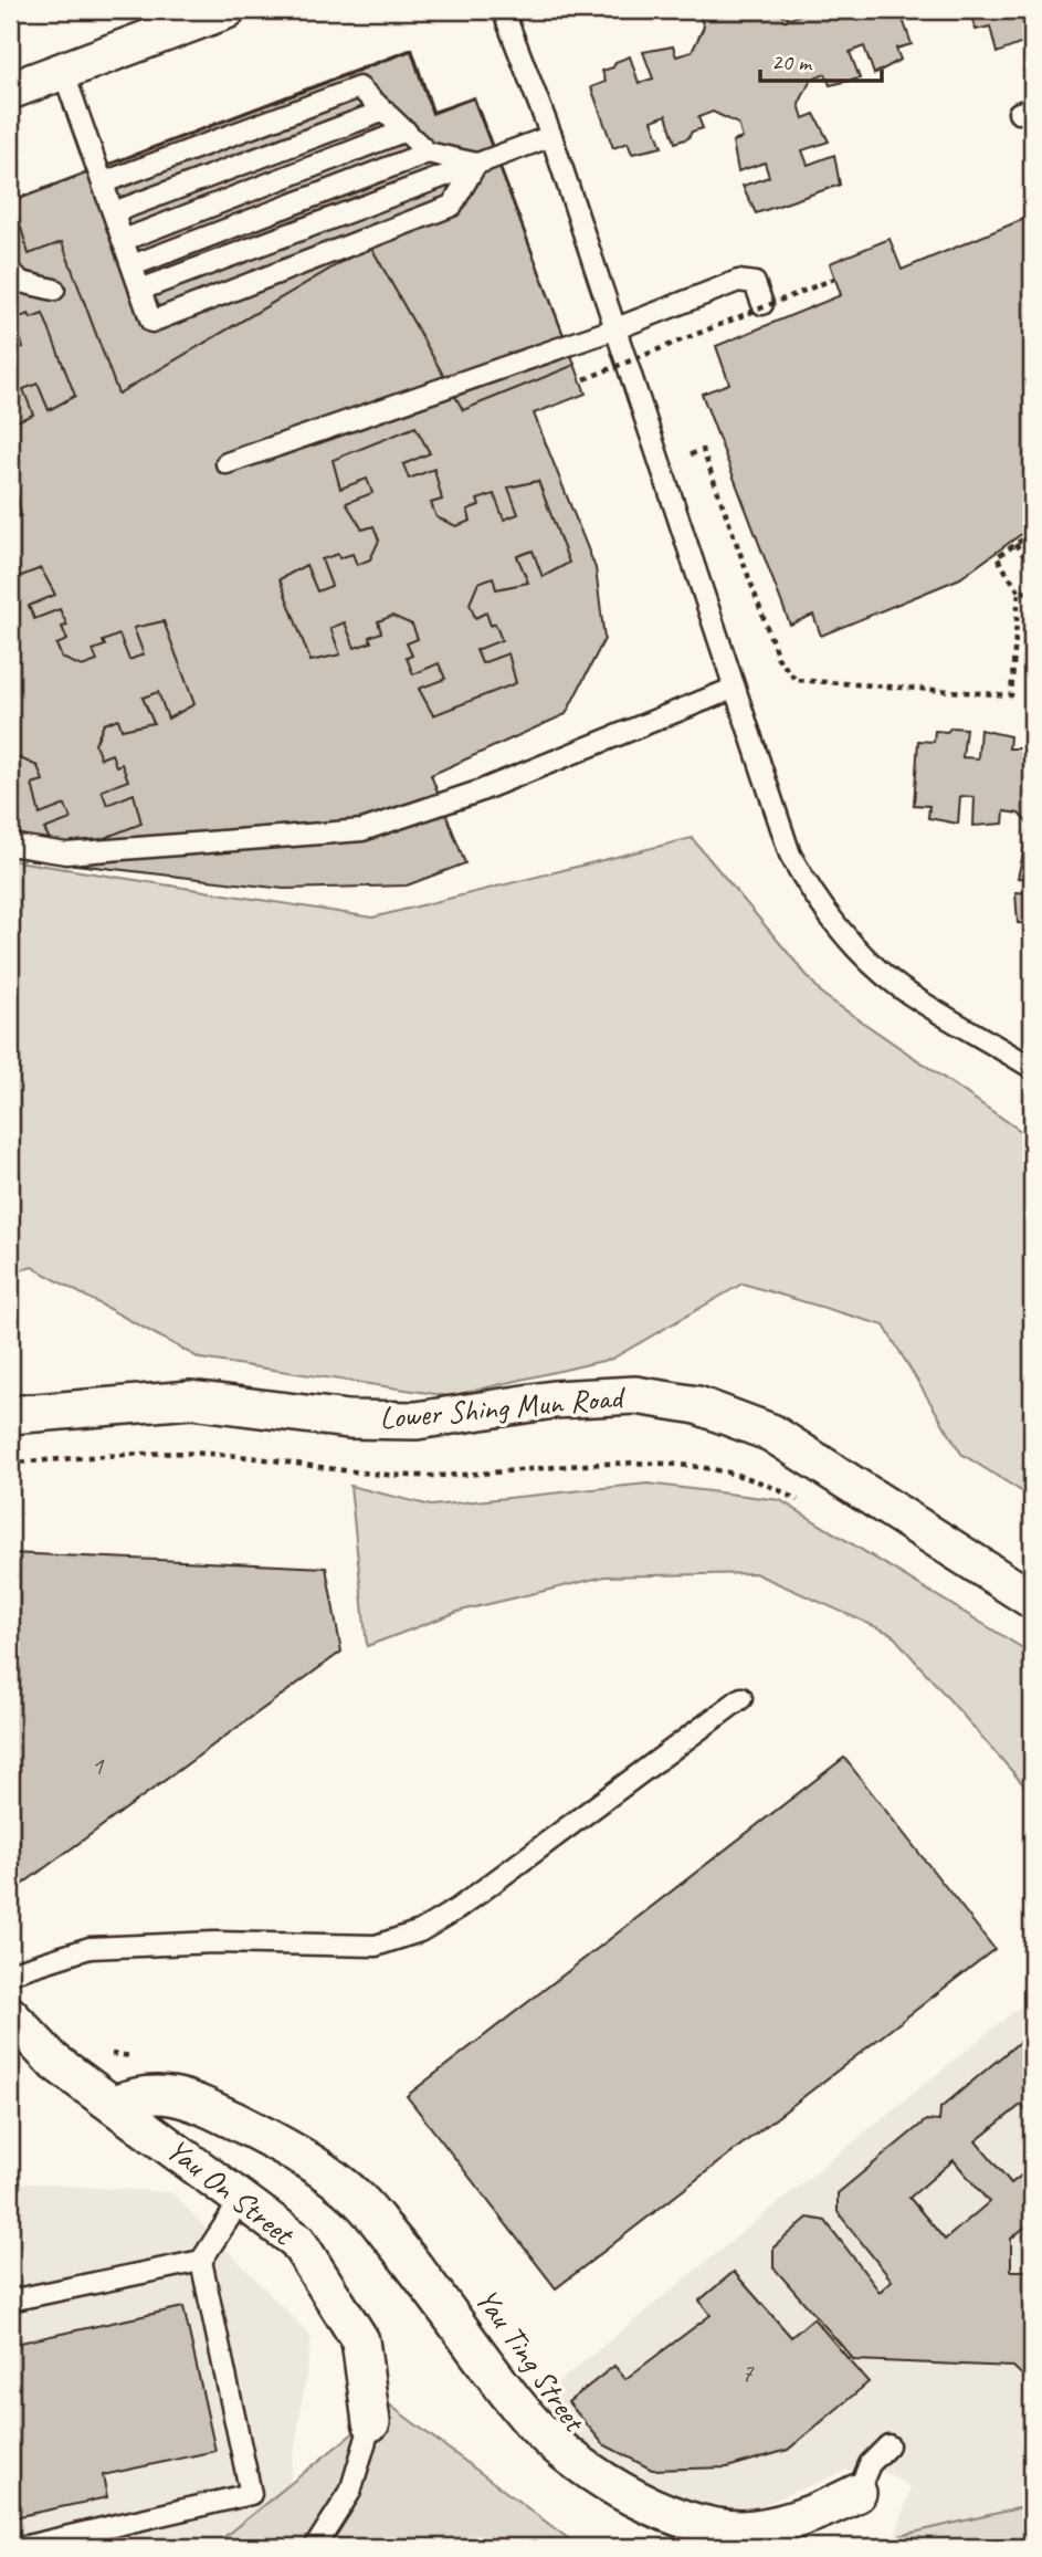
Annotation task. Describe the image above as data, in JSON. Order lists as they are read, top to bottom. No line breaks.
{"streets":{"street":["Lower Shing Mun Road","Yau On Street","Yau Ting Street"]},"crossings":[["Yau On Street","Yau Ting Street"]],"house_numbers":["1","7"],"scale_bar":"20 m"}
